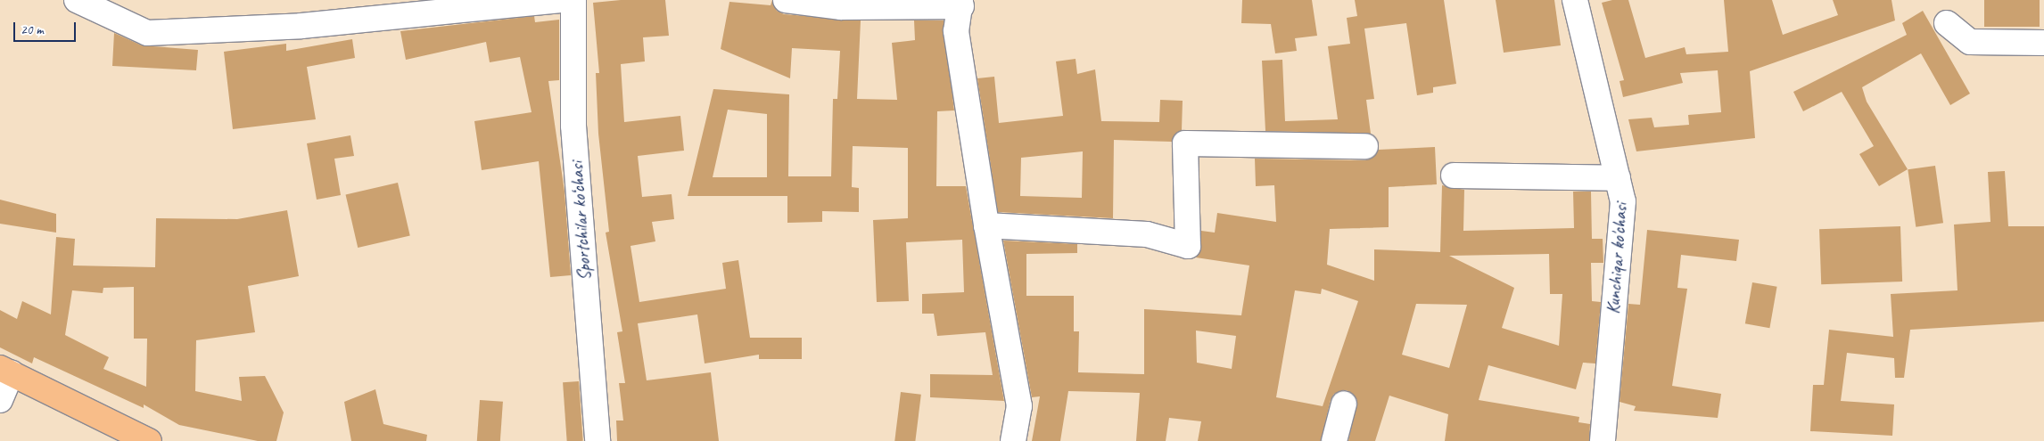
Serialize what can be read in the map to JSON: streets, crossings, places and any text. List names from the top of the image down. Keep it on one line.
{"streets":{"street":["Sportchilar ko‘chasi","Kunchiqar ko'chasi"]},"scale_bar":"20 m"}
